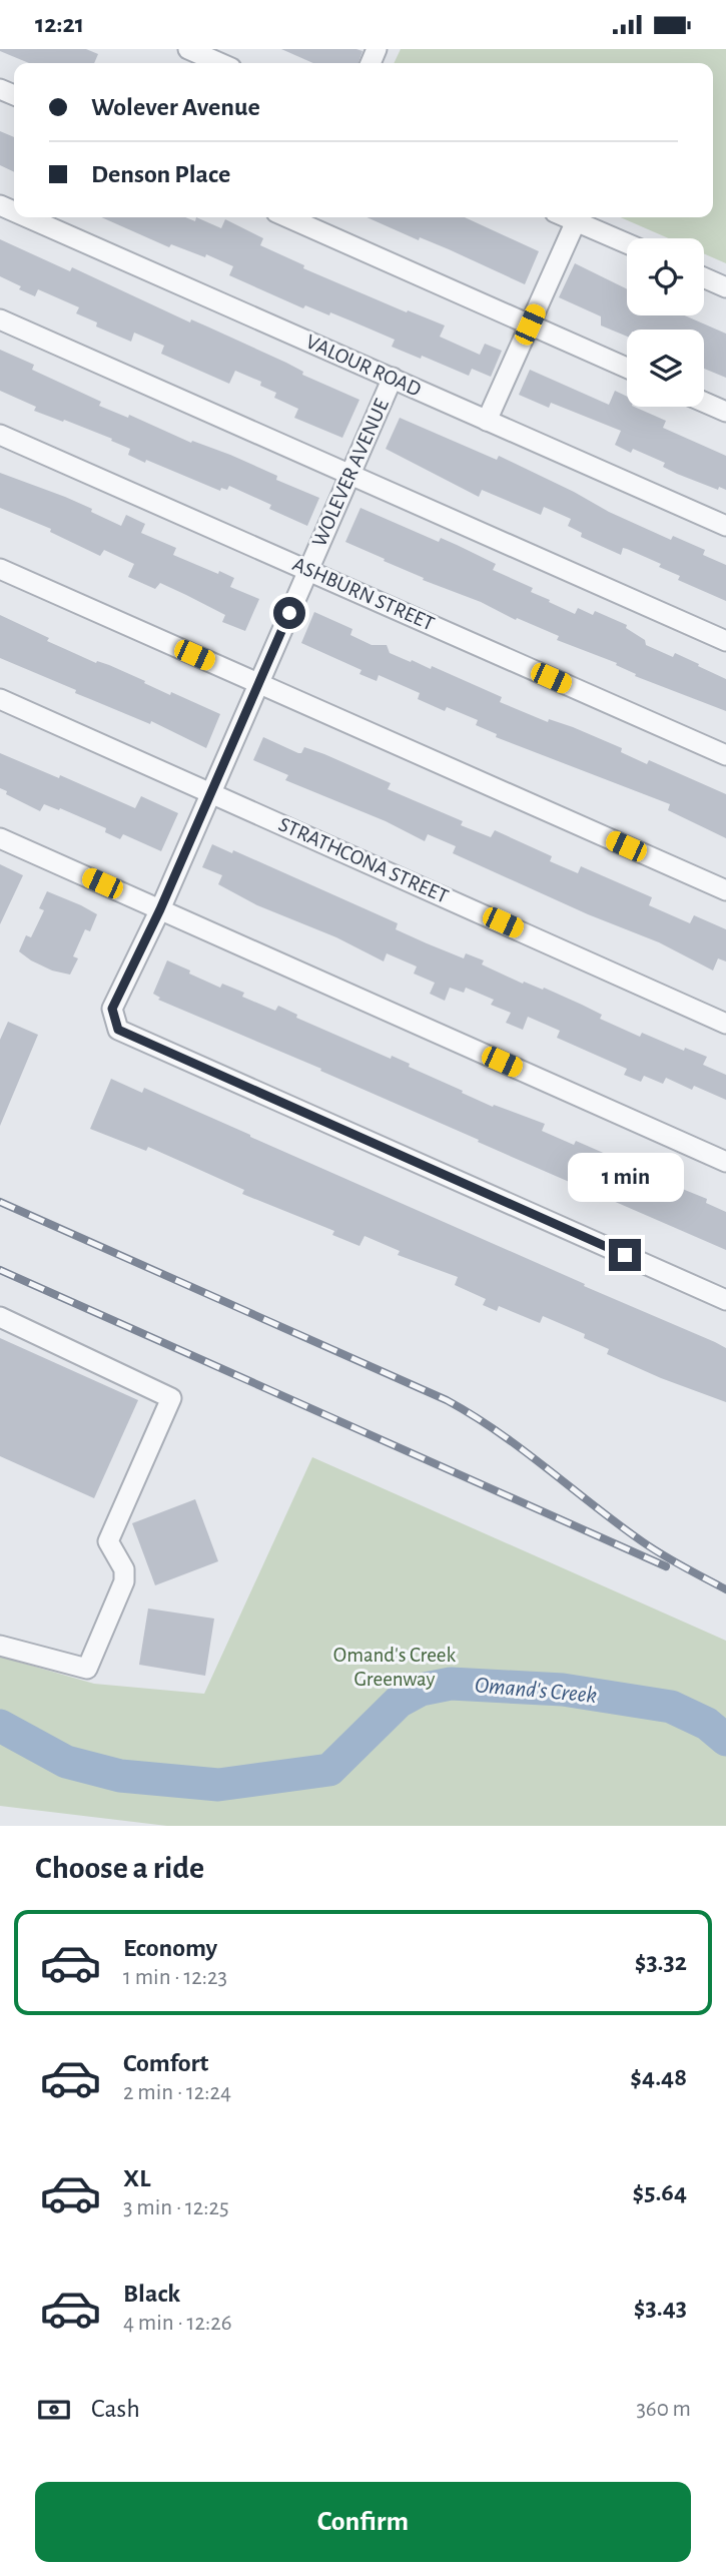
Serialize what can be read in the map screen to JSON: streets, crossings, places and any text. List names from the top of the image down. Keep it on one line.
{"streets":{"street":["VALOUR ROAD","WOLEVER AVENUE","ASHBURN STREET","STRATHCONA STREET"]},"crossings":[["VALOUR ROAD","WOLEVER AVENUE"],["WOLEVER AVENUE","ASHBURN STREET"],["WOLEVER AVENUE","STRATHCONA STREET"]],"water":["Omand's Creek"],"parks":["Omand's Creek Greenway"],"page":{"status":"12:21","banner":["Wolever Avenue","Denson Place"],"bubble":"1 min","heading":"Choose a ride","list":[{"name":"Economy","note":"1 min · 12:23","value":"$3.32"},{"name":"Comfort","note":"2 min · 12:24","value":"$4.48"},{"name":"XL","note":"3 min · 12:25","value":"$5.64"},{"name":"Black","note":"4 min · 12:26","value":"$3.43"}],"pay":["Cash","360 m"],"buttons":"Confirm"}}
